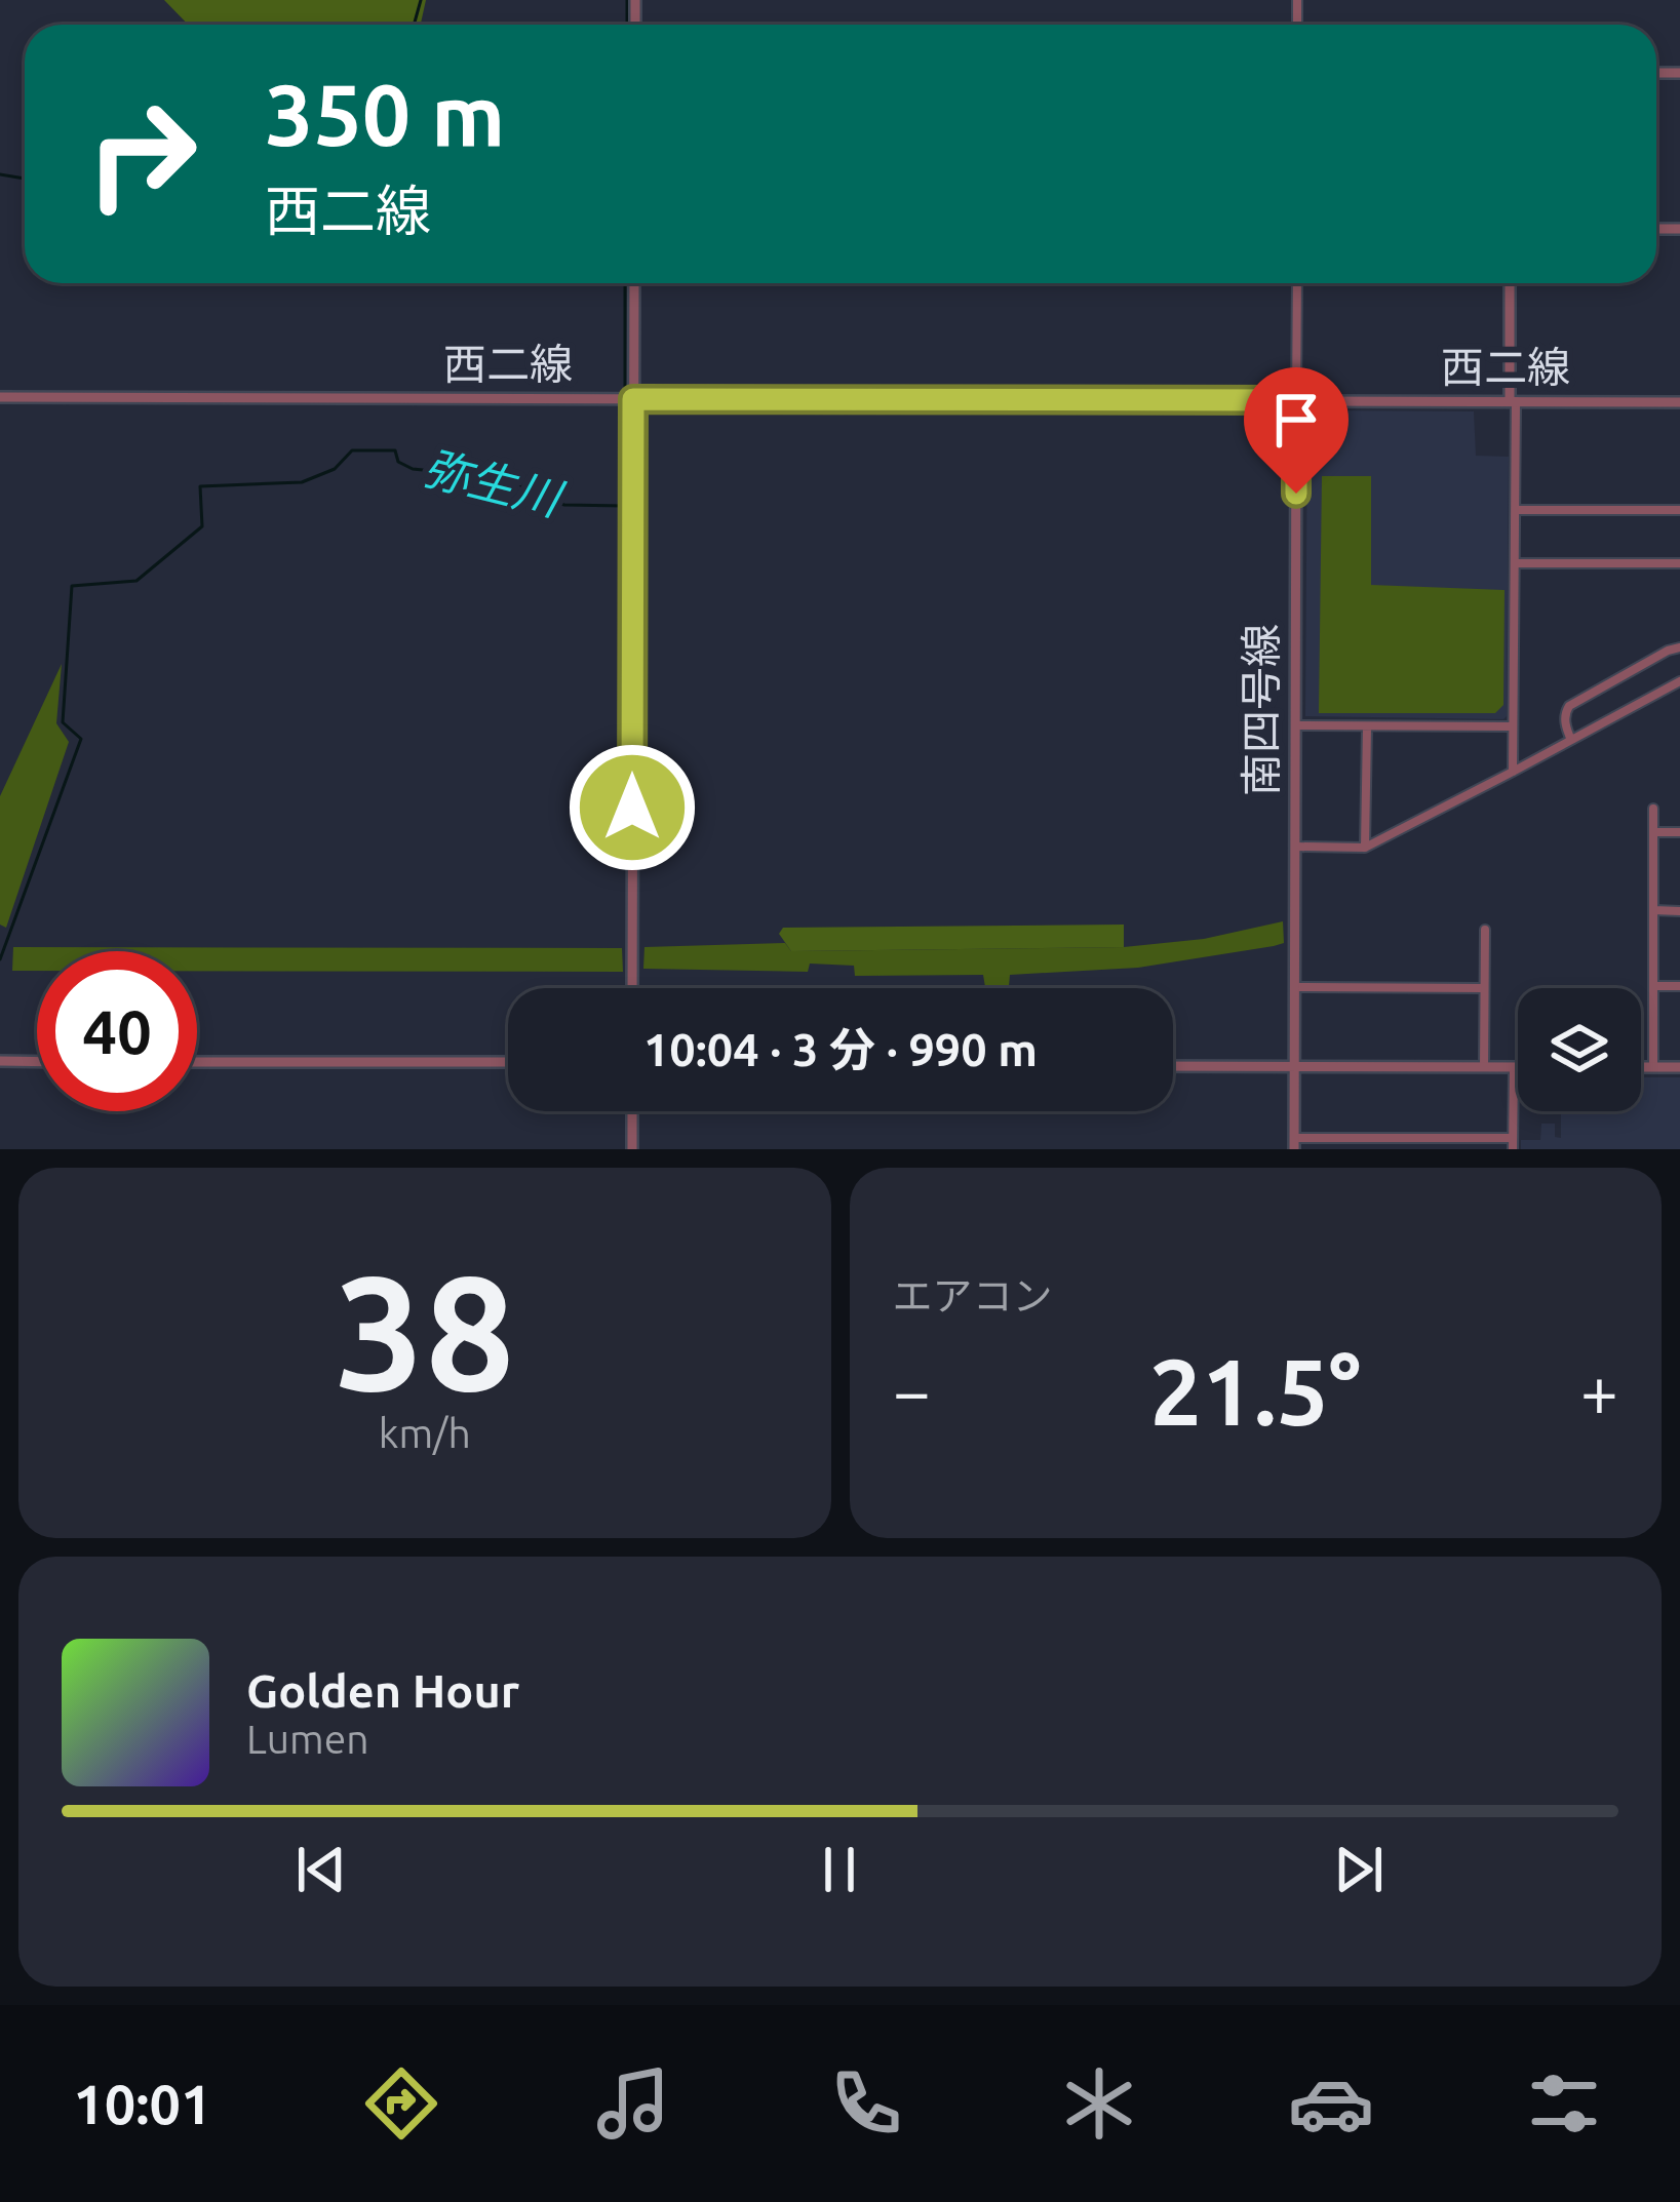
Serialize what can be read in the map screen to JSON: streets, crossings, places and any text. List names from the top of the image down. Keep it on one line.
{"streets":{"street":["西二線","南四号線"]},"crossings":[["西二線","南四号線"]],"water":["弥生川"],"page":{"turn":["350 m","西二線"],"limit":"40","trip":"10:04 · 3 分 · 990 m","tile":[["38","km/h"],"エアコン"],"heat":["−","21.5°","+"],"song":["Golden Hour","Lumen"],"tabs":"10:01"}}
